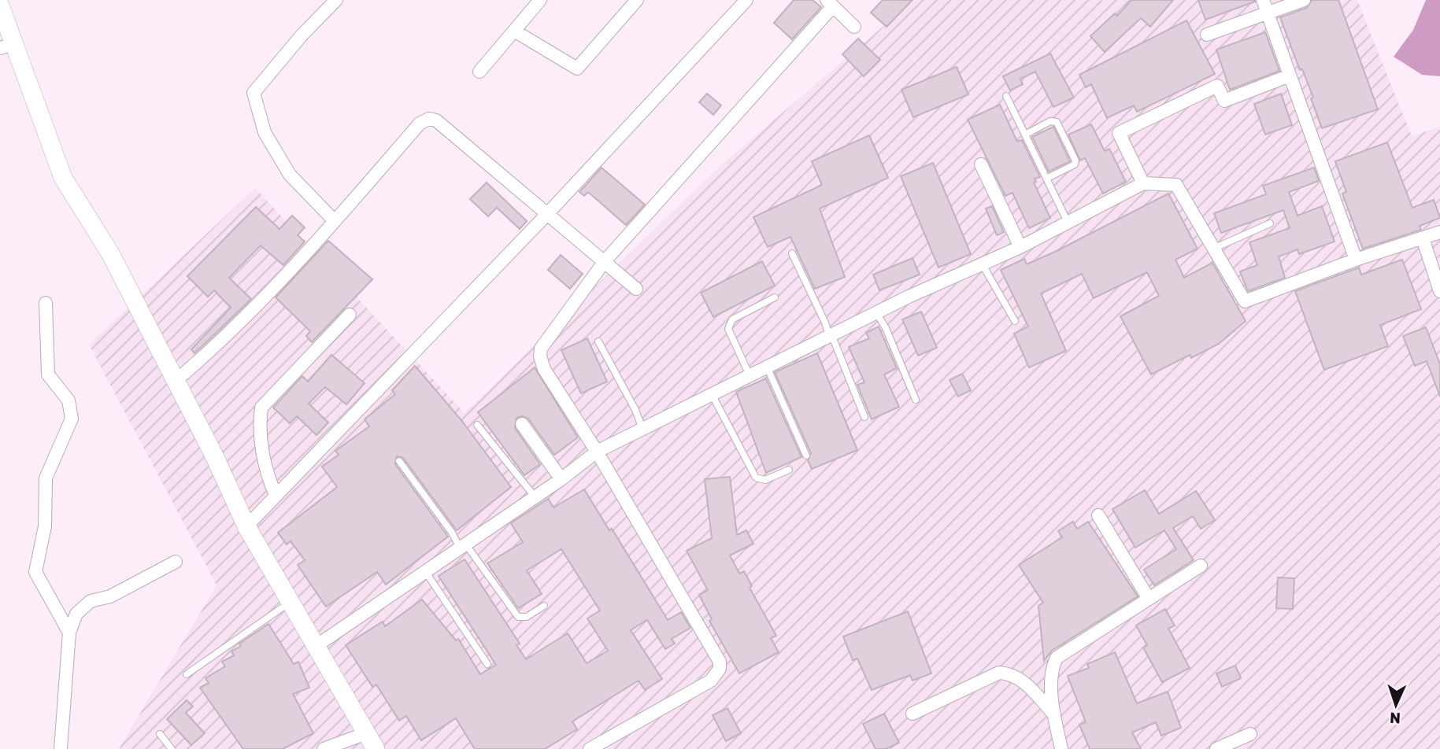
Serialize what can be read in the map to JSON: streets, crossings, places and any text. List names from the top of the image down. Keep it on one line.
{"north":"bottom"}
